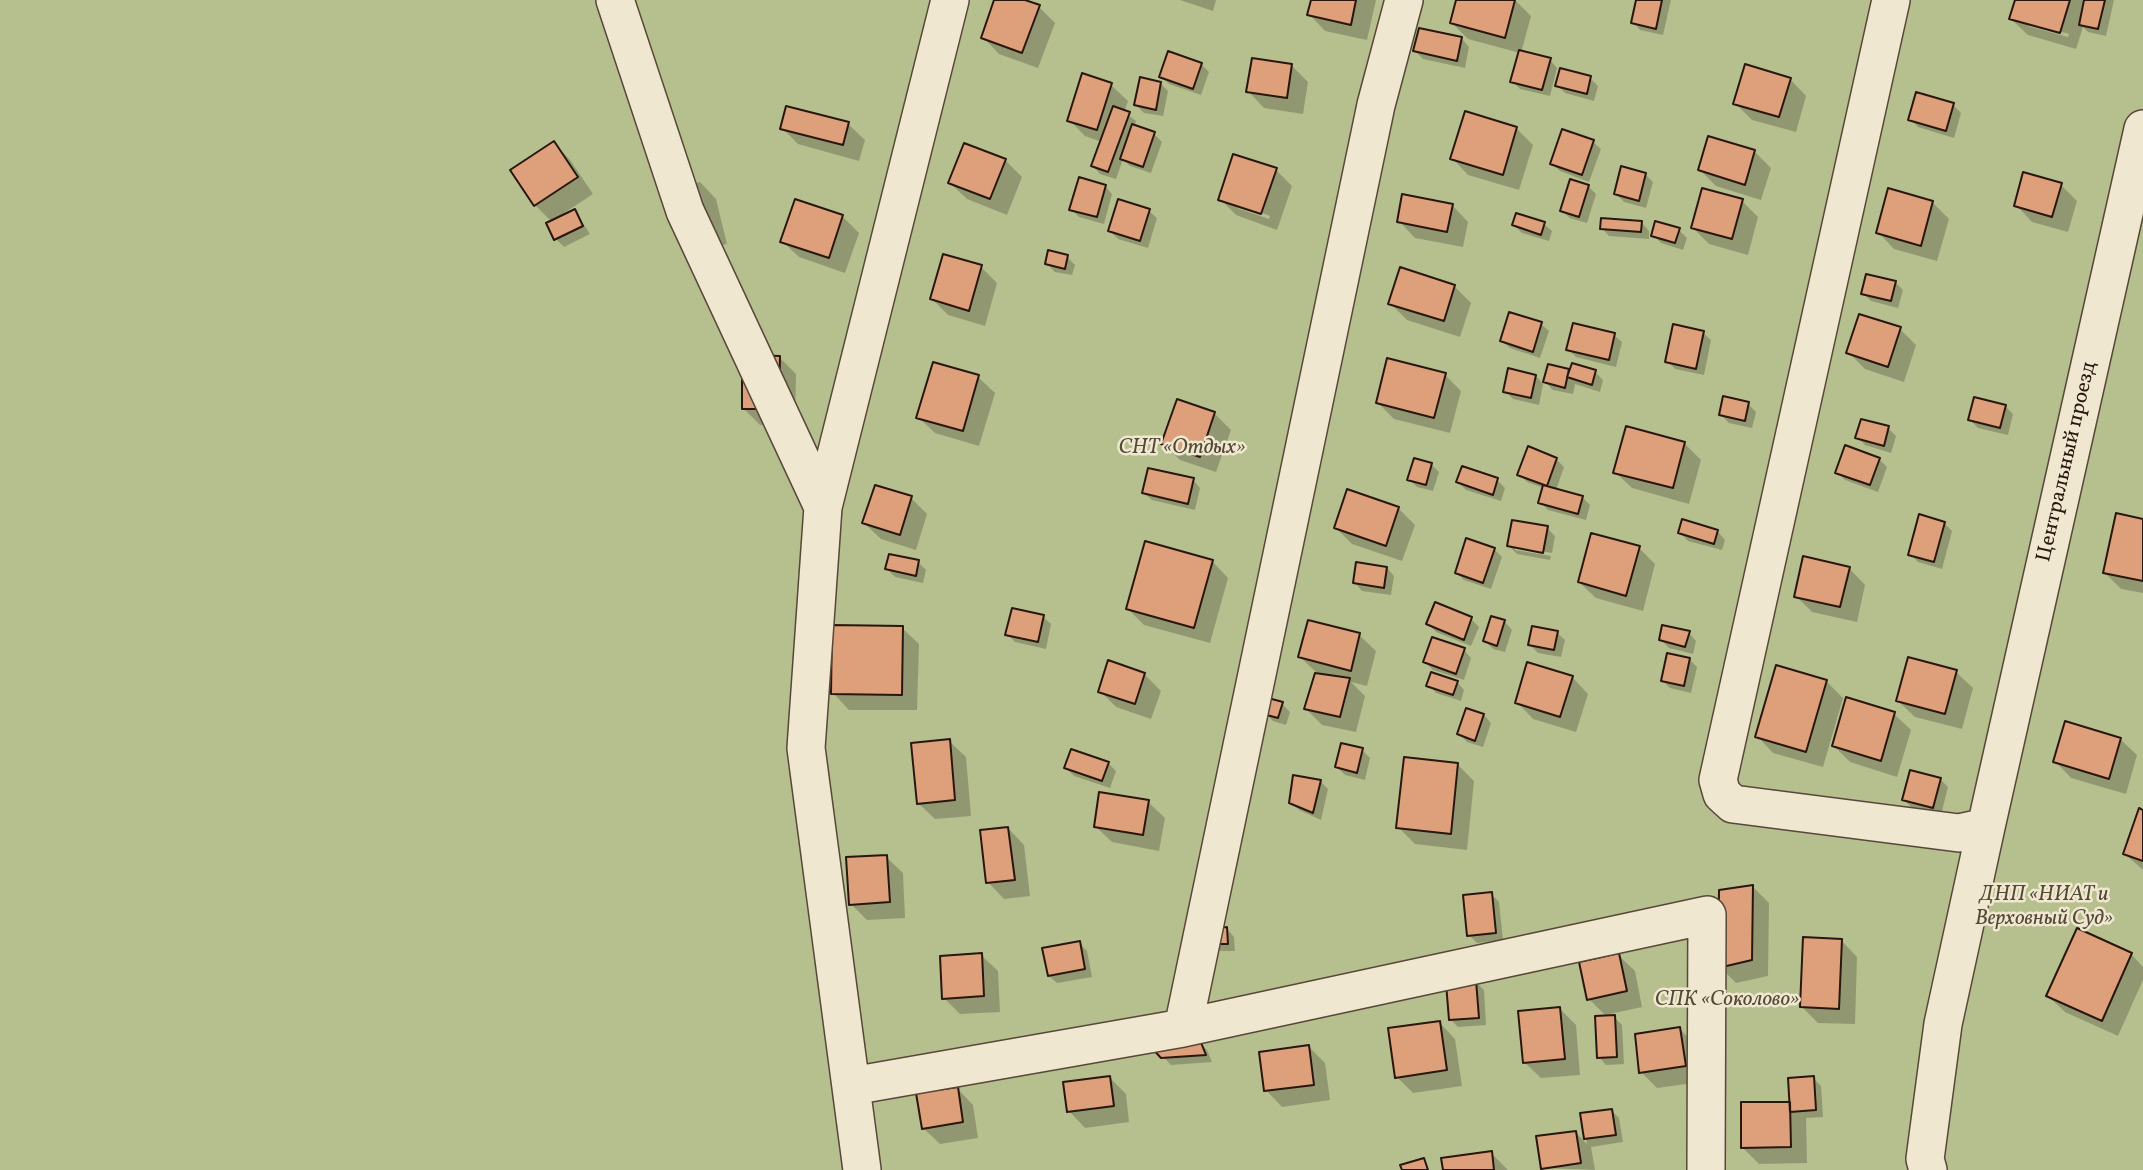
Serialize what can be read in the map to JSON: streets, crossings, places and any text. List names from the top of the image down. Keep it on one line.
{"streets":{"street":["Центральный проезд"]},"parks":["СНТ «Отдых»","ДНП «НИАТ и Верховный Суд»","СПК «Соколово»"]}
